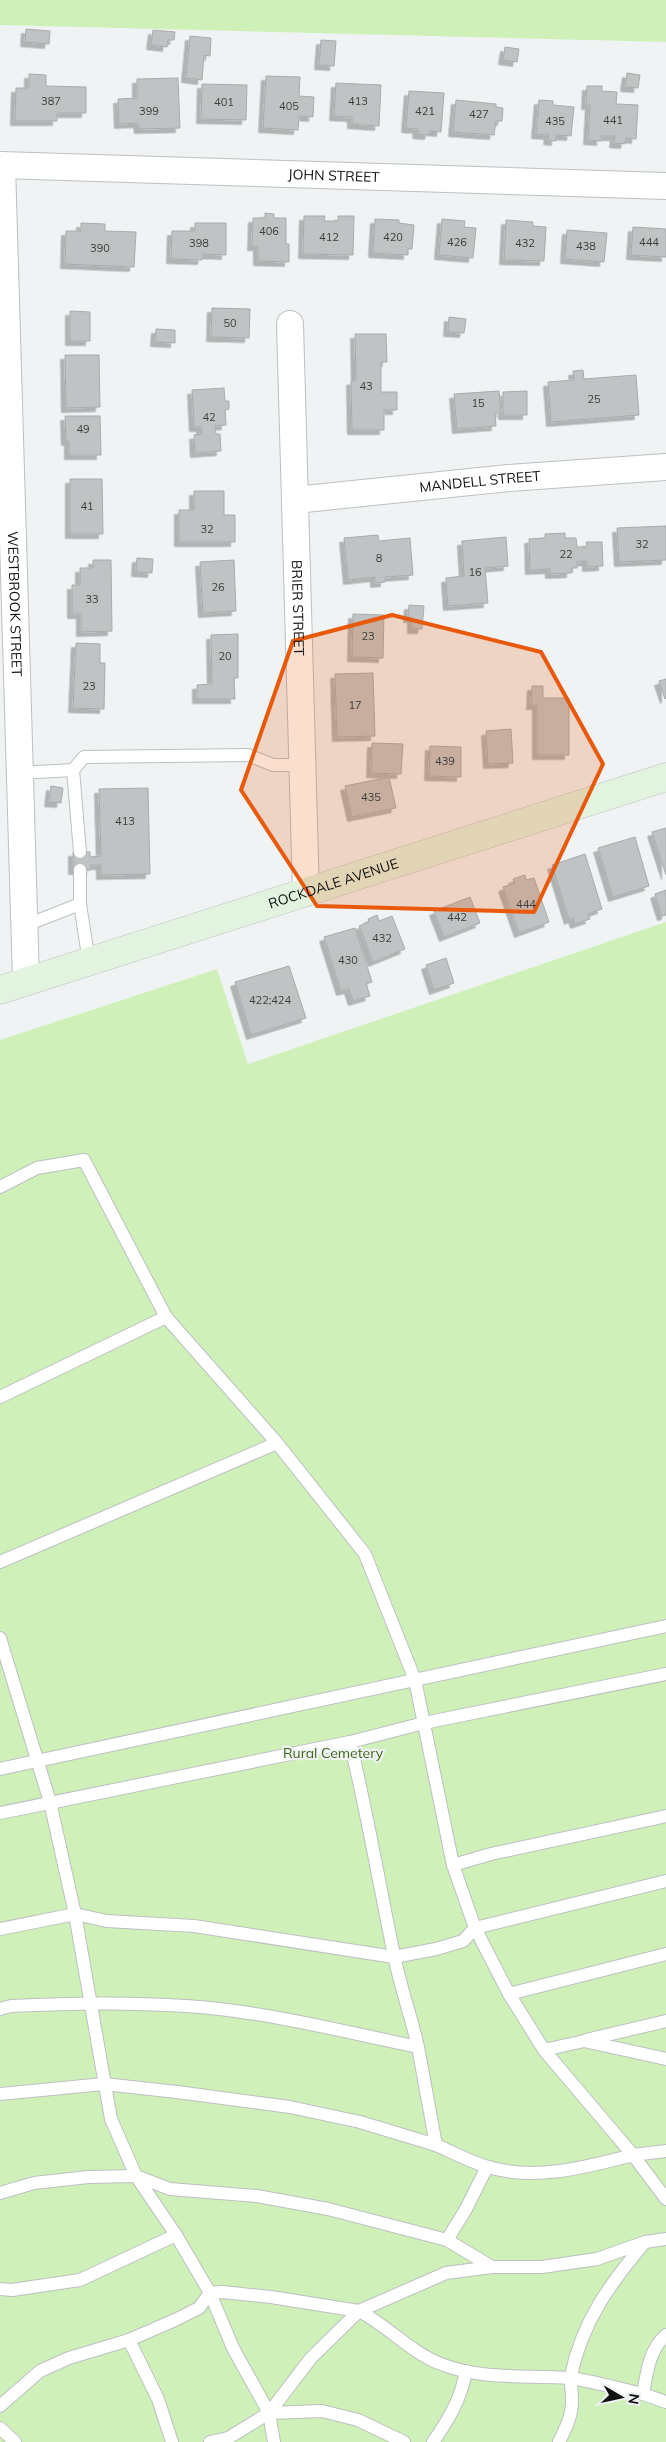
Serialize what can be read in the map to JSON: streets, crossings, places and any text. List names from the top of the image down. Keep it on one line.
{"streets":{"main road":["ROCKDALE AVENUE"],"street":["JOHN STREET","MANDELL STREET","WESTBROOK STREET","BRIER STREET"]},"crossings":[["JOHN STREET","WESTBROOK STREET"],["MANDELL STREET","BRIER STREET"],["WESTBROOK STREET","ROCKDALE AVENUE"],["BRIER STREET","ROCKDALE AVENUE"]],"parks":["Rural Cemetery"],"house_numbers":["387","413","401","405","399","421","427","441","435","406","412","420","426","444","398","432","438","390","50","43","25","15","42","49","41","32","32","22","8","16","26","33","23","20","23","17","439","435","413","444","442","432","430","422;424"],"north":"right"}
